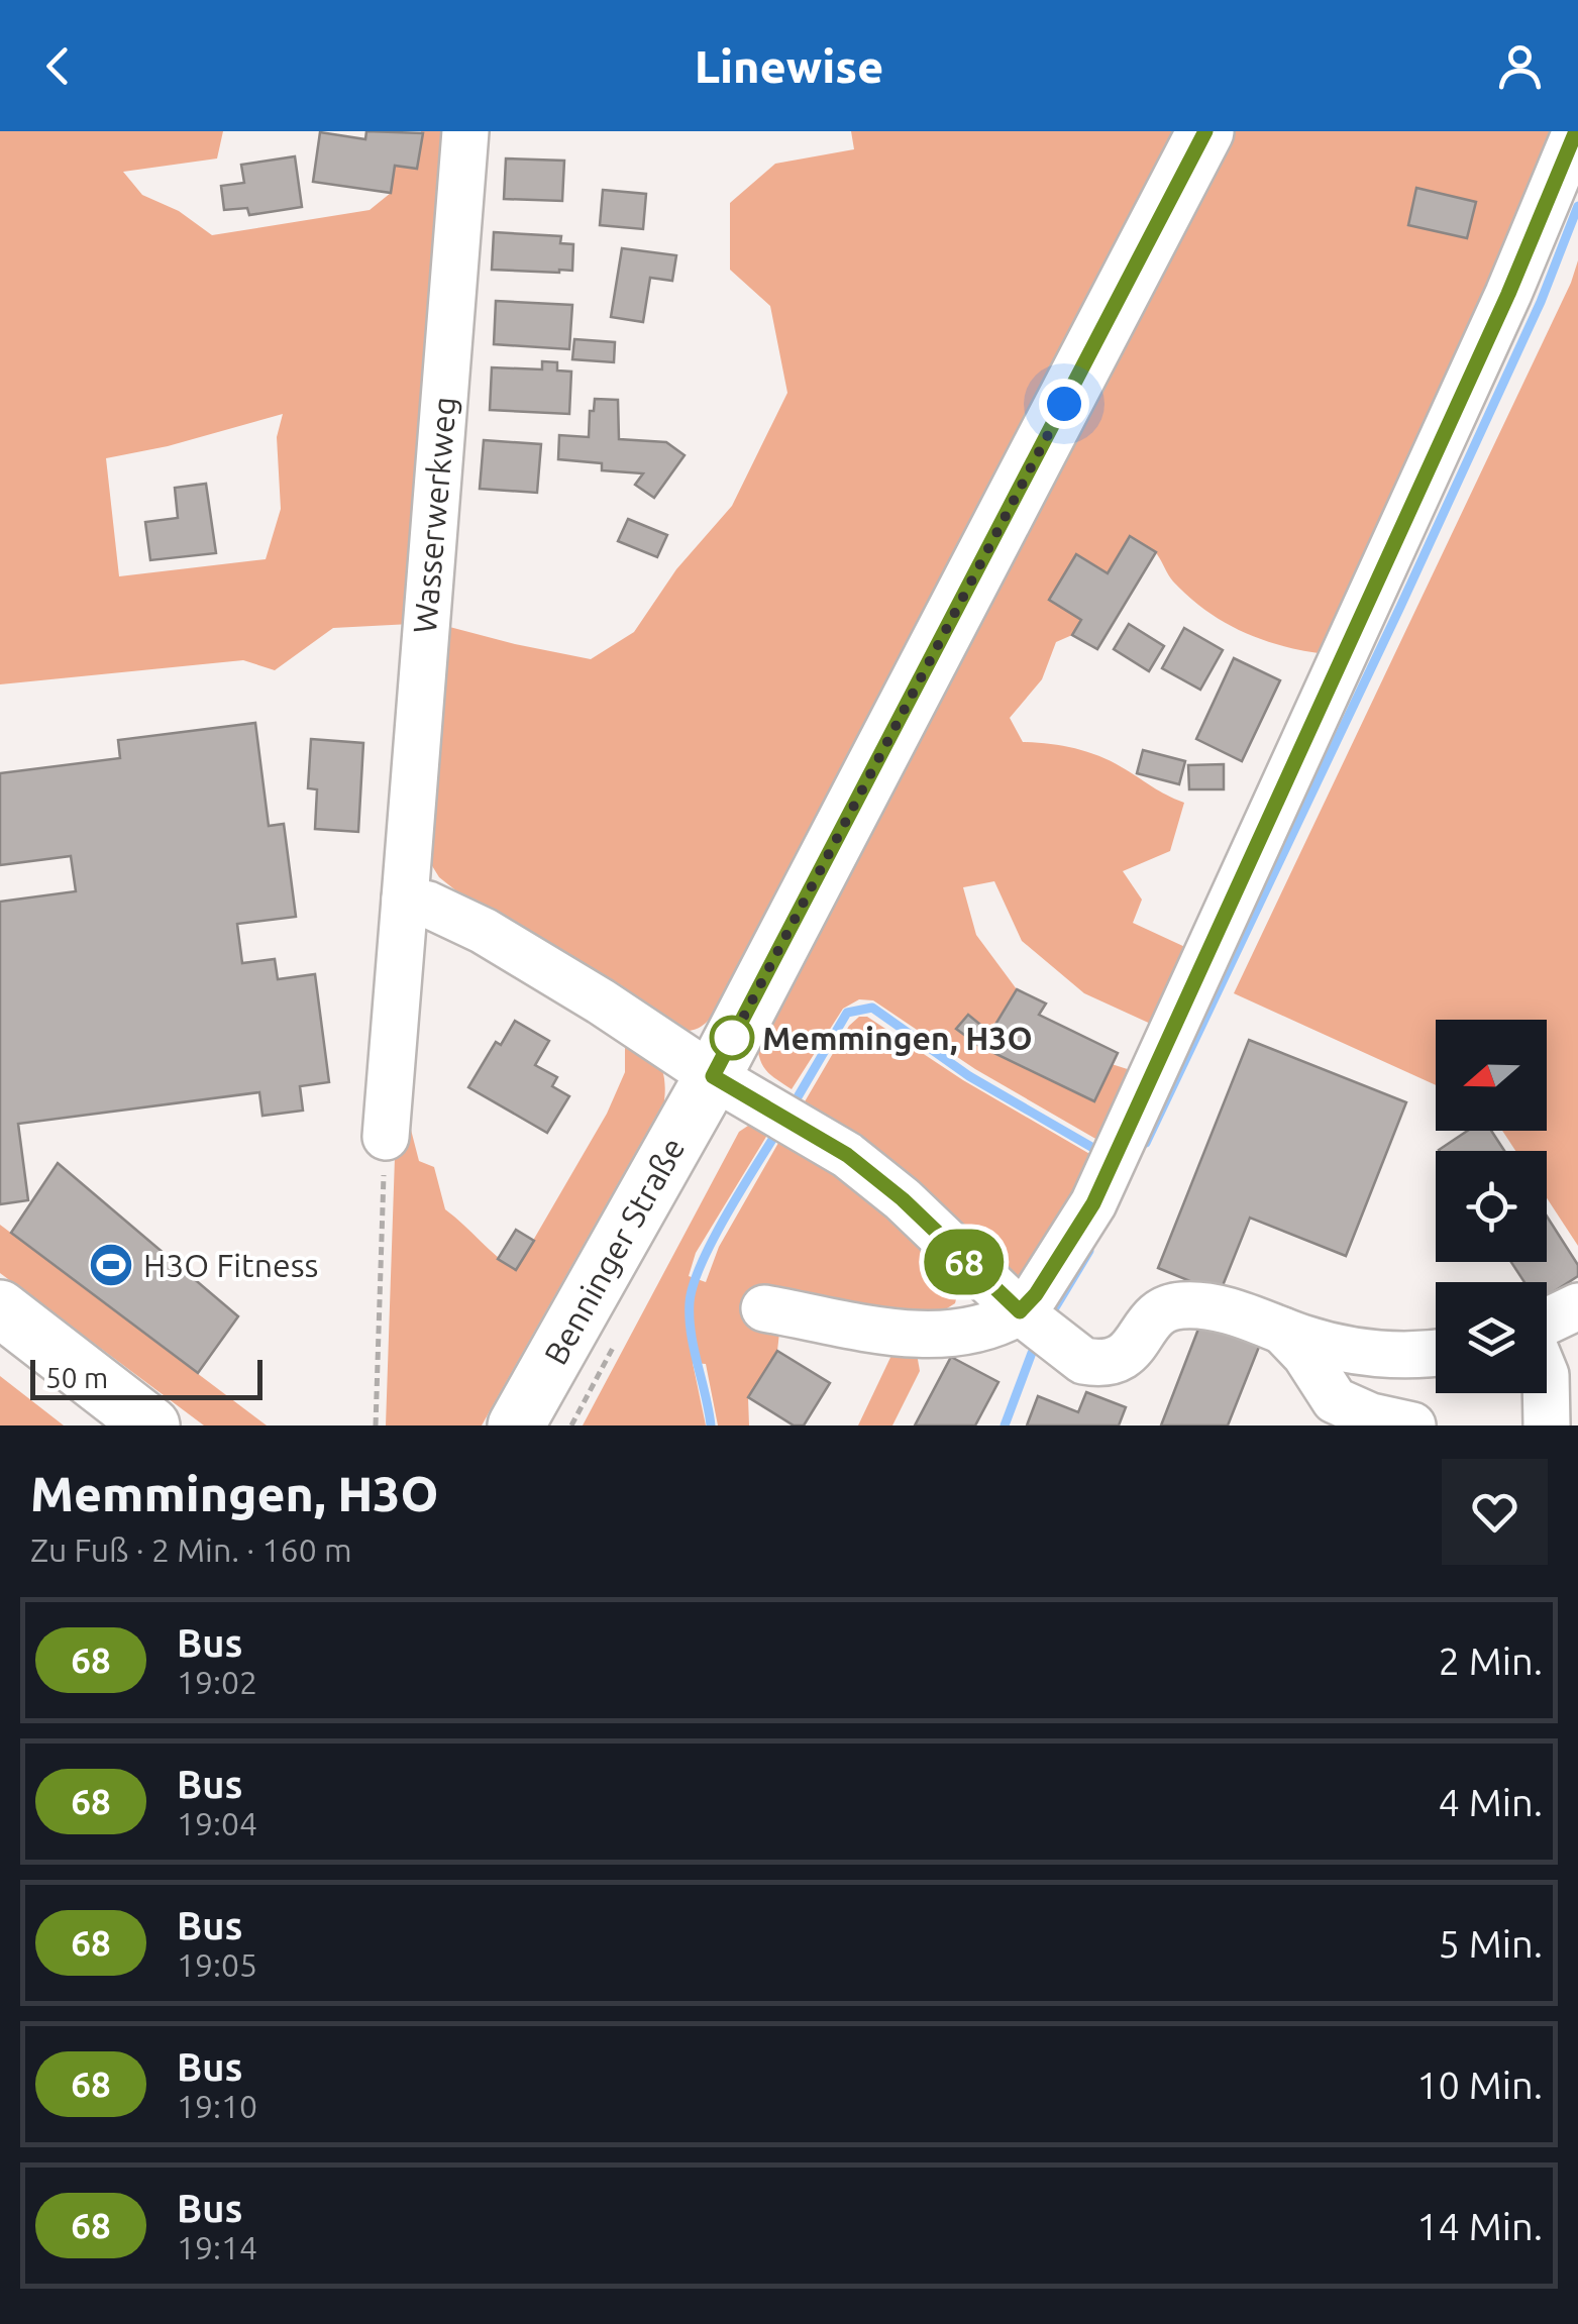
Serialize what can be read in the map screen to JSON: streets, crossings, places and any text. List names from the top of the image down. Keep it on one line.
{"streets":{"main road":["Benninger Straße"],"street":["Wasserwerkweg"]},"places":{"other":["Memmingen, H3O"],"sports":["H3O Fitness"]},"lines":["bus line 68"],"scale_bar":"50 m","north":"left","page":{"header":"Linewise","on_map":"68","scale":"50 m","heading":["Memmingen, H3O","Zu Fuß · 2 Min. · 160 m"],"list":[{"mark":"68","name":"Bus","note":"19:02","value":"2 Min."},{"mark":"68","name":"Bus","note":"19:04","value":"4 Min."},{"mark":"68","name":"Bus","note":"19:05","value":"5 Min."},{"mark":"68","name":"Bus","note":"19:10","value":"10 Min."},{"mark":"68","name":"Bus","note":"19:14","value":"14 Min."}]}}
